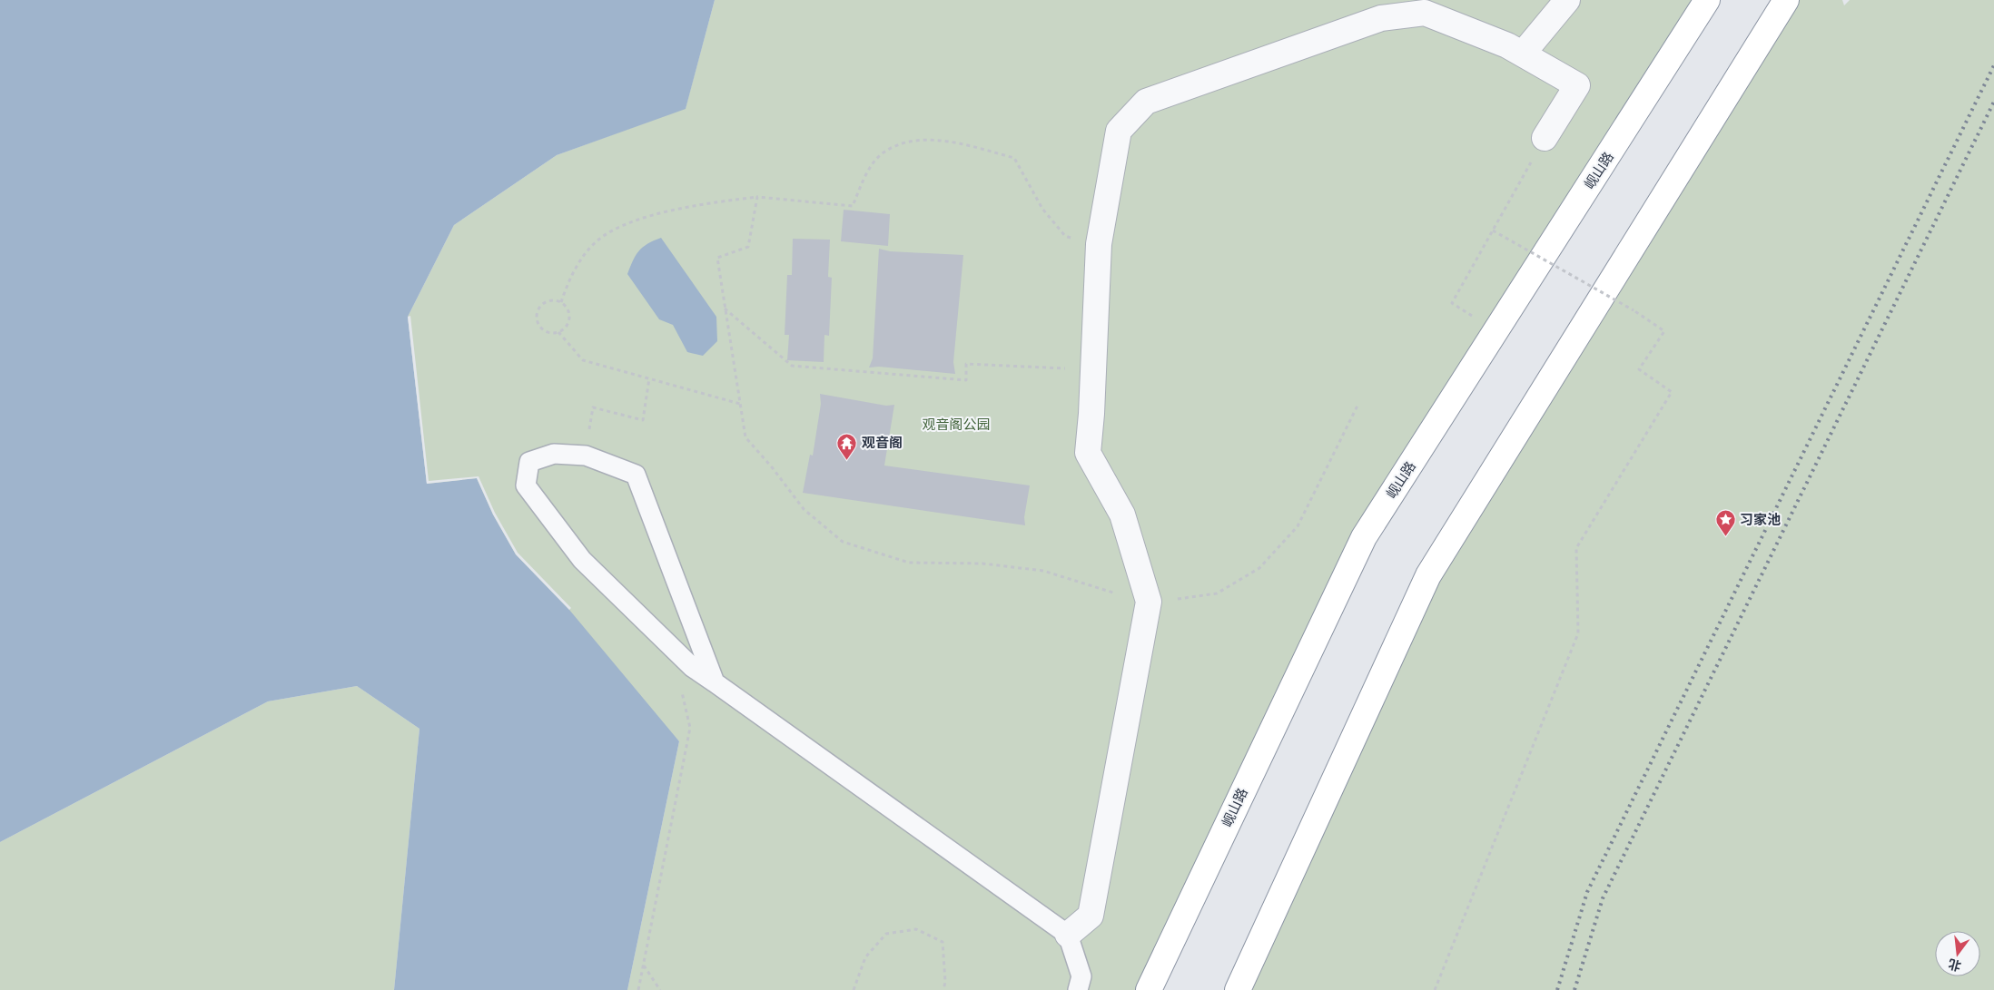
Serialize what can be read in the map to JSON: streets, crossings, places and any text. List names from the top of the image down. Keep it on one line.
{"streets":{"highway":["岘山路"]},"parks":["观音阁公园"],"places":{"temple":["观音阁"],"place":["习家池"]},"north":"bottom"}
